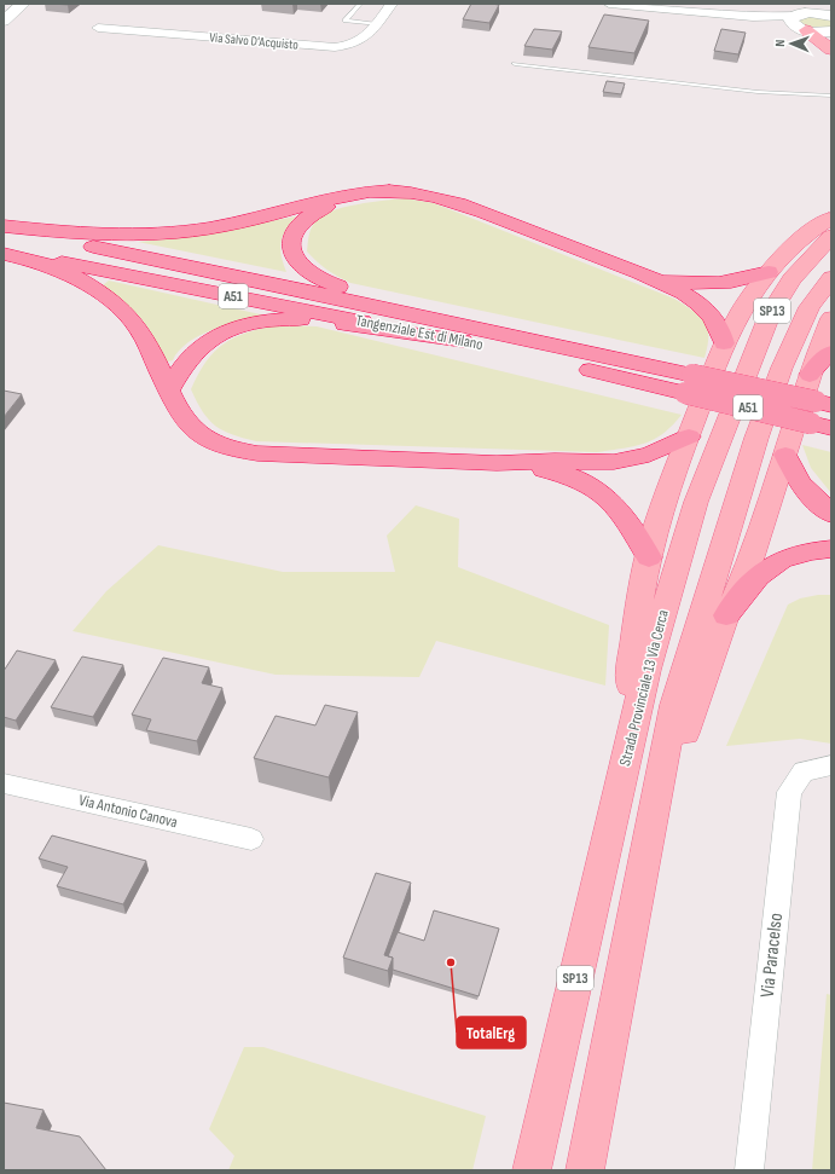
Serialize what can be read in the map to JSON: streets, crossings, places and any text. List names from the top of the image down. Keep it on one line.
{"streets":{"highway":["A51","Tangenziale Est di Milano"],"main road":["SP13","Strada Provinciale 13 Via Cerca"],"street":["Via Salvo D'Acquisto","Via Antonio Canova","Via Paracelso"]},"places":["TotalErg"],"north":"left"}
